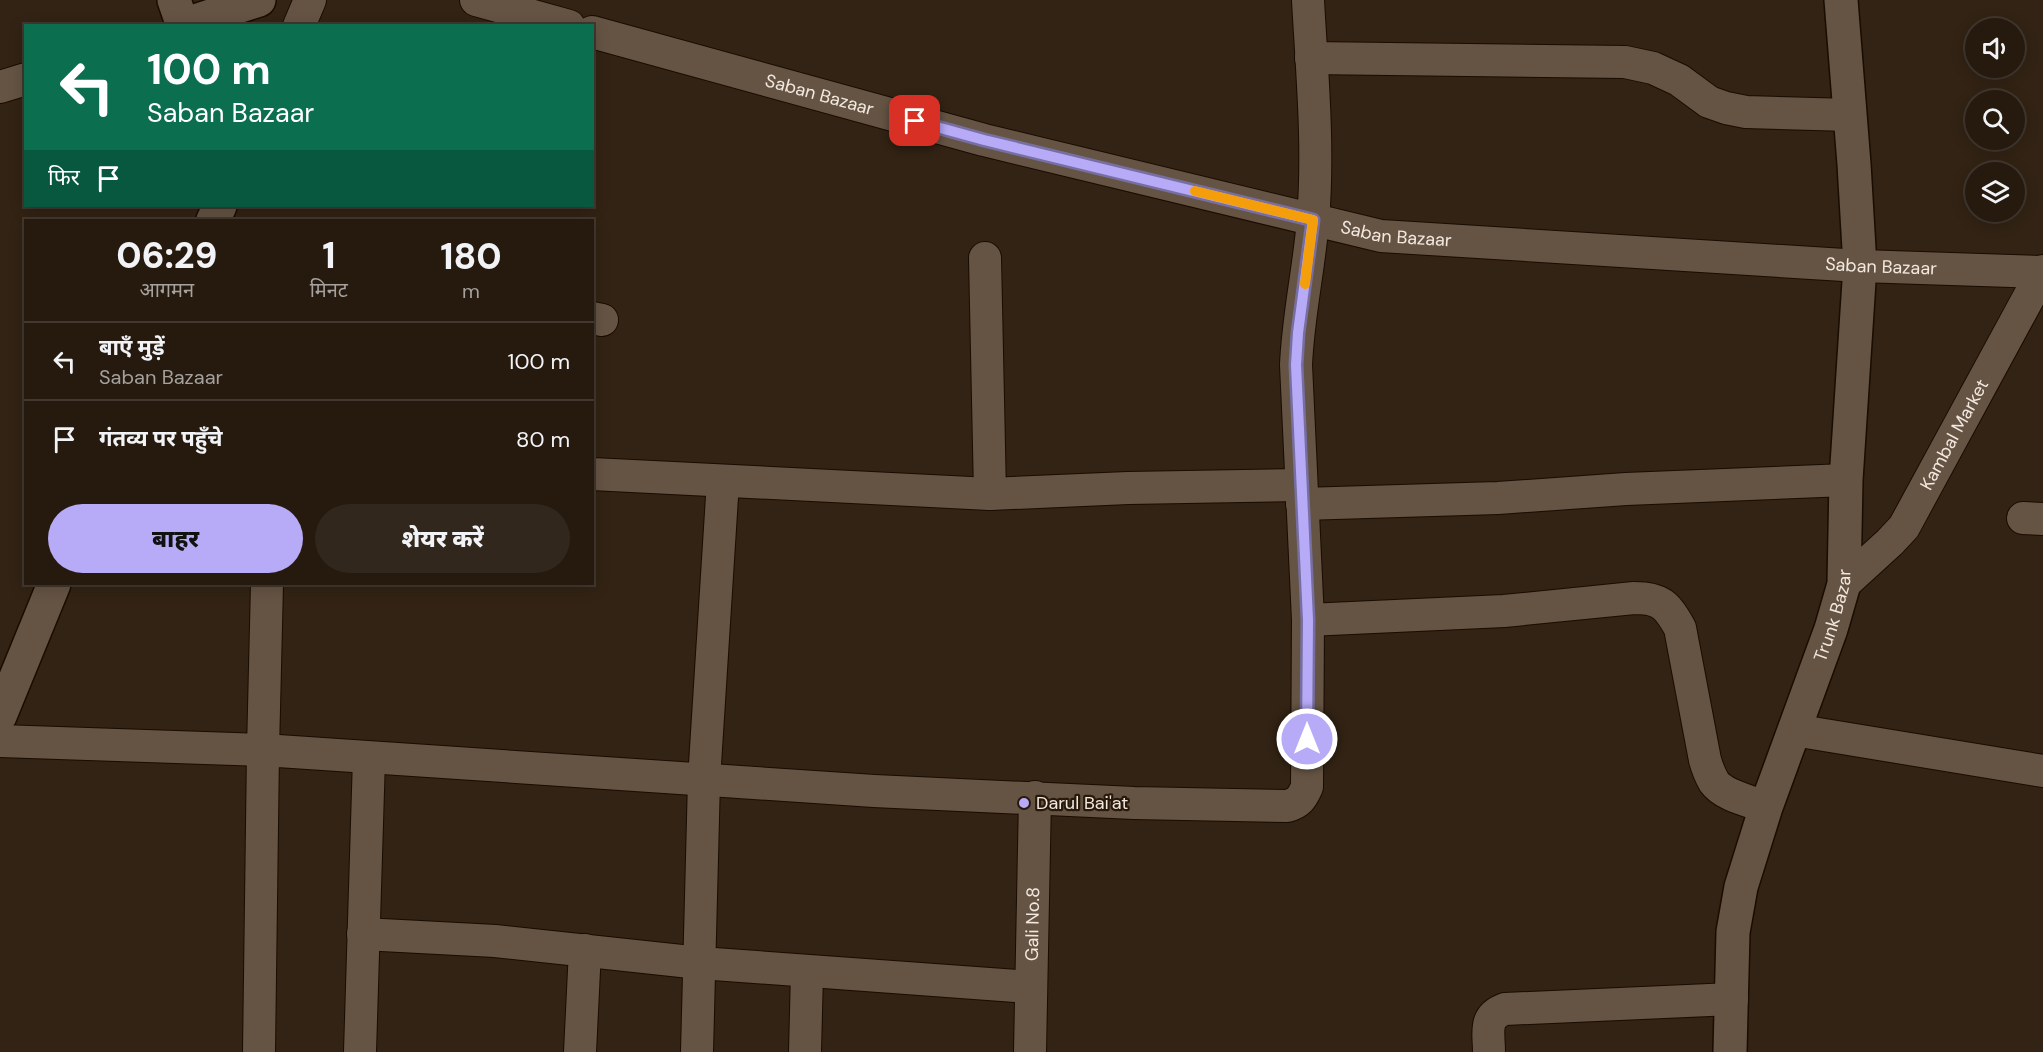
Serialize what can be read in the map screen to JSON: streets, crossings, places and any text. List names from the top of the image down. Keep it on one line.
{"streets":{"street":["Saban Bazaar","Kambal Market","Trunk Bazar","Gali No.8"]},"crossings":[["Saban Bazaar","Kambal Market"],["Saban Bazaar","Trunk Bazar"],["Kambal Market","Trunk Bazar"]],"places":["Darul Bai'at"],"page":{"turn":["100 m","Saban Bazaar"],"then":"फिर","eta":["06:29","आगमन","1","मिनट","180","m"],"list":[{"name":"बाएँ मुड़ें","note":"Saban Bazaar","value":"100 m"},{"name":"गंतव्य पर पहुँचे","value":"80 m"}],"buttons":["बाहर","शेयर करें"]}}
